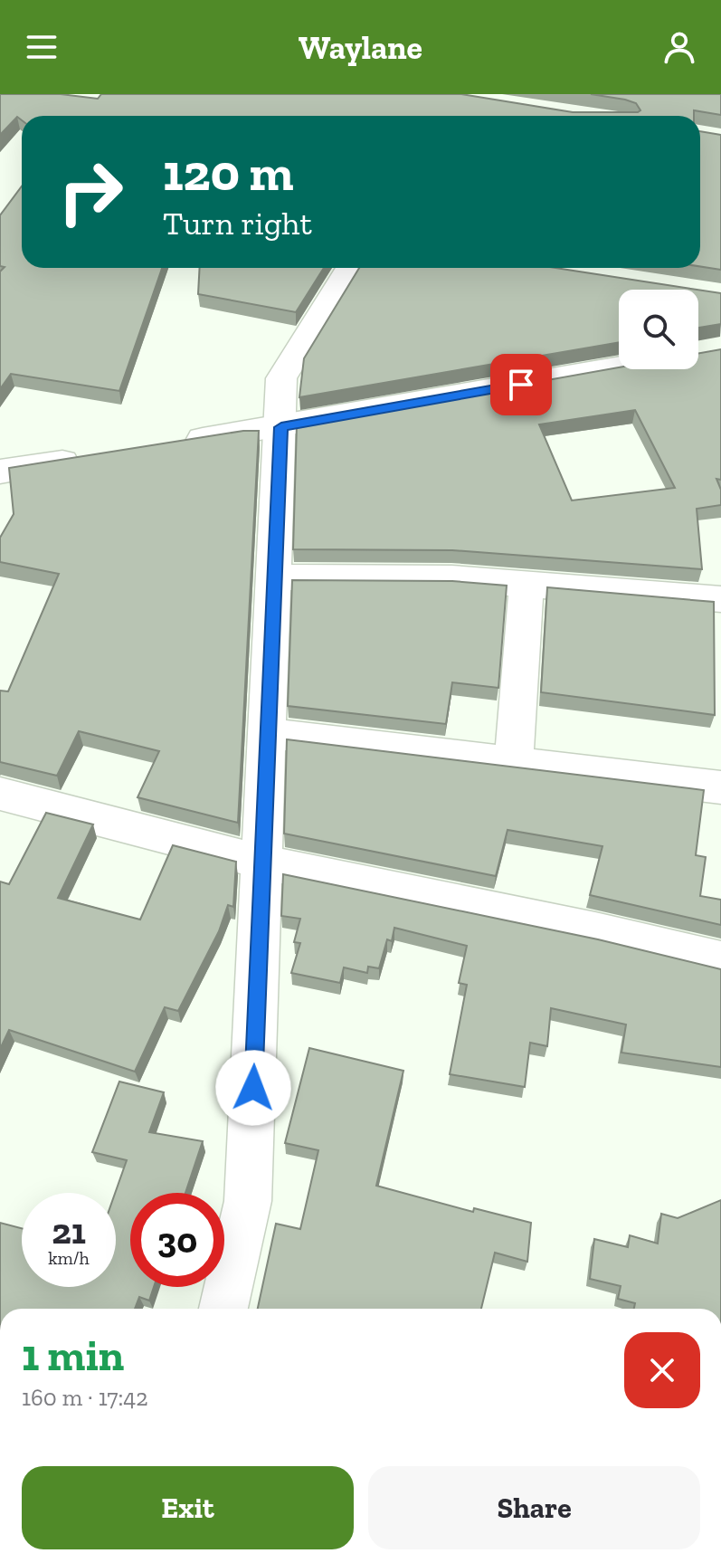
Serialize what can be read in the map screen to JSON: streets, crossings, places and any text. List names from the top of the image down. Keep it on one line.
{"page":{"header":"Waylane","turn":["120 m","Turn right"],"speed":"21 km/h","limit":"30","heading":["1 min","160 m · 17:42"],"buttons":["Exit","Share"]}}
